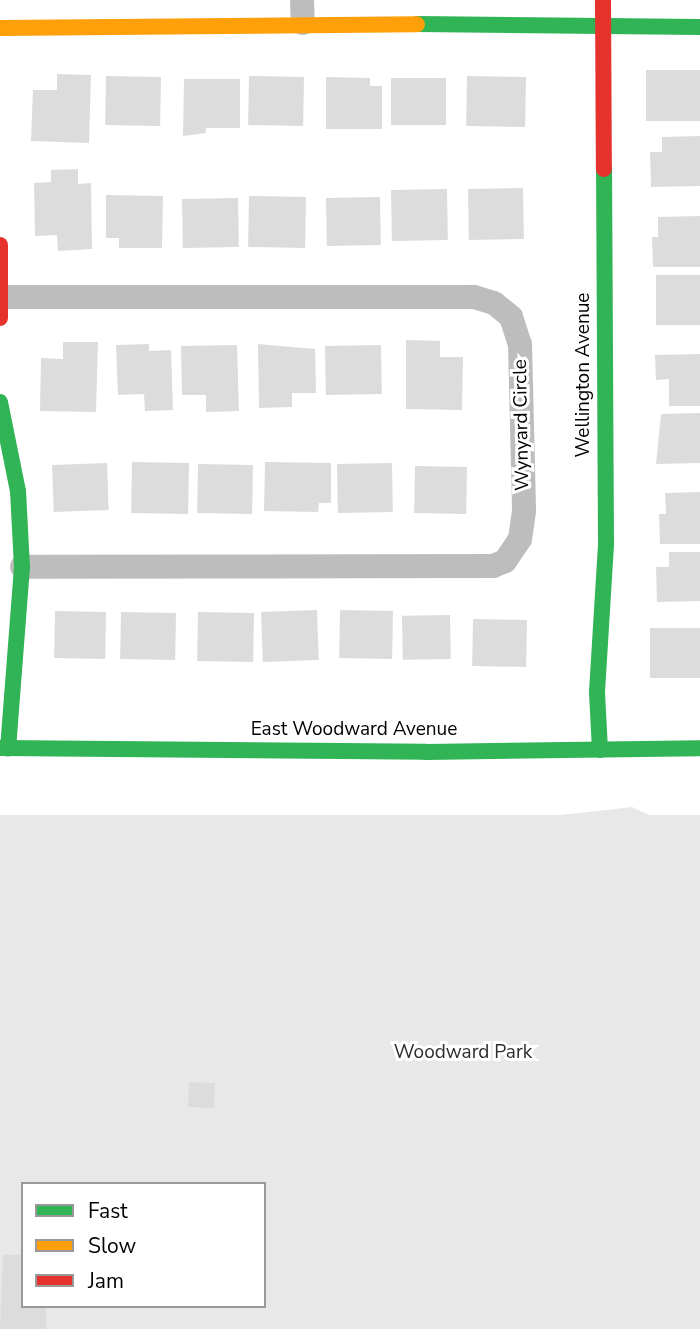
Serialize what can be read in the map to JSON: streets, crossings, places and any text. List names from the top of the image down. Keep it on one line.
{"streets":{"street":["Wellington Avenue","Wynyard Circle","East Woodward Avenue"]},"crossings":[["Wellington Avenue","East Woodward Avenue"]],"parks":["Woodward Park"],"legend":["Fast","Slow","Jam"]}
